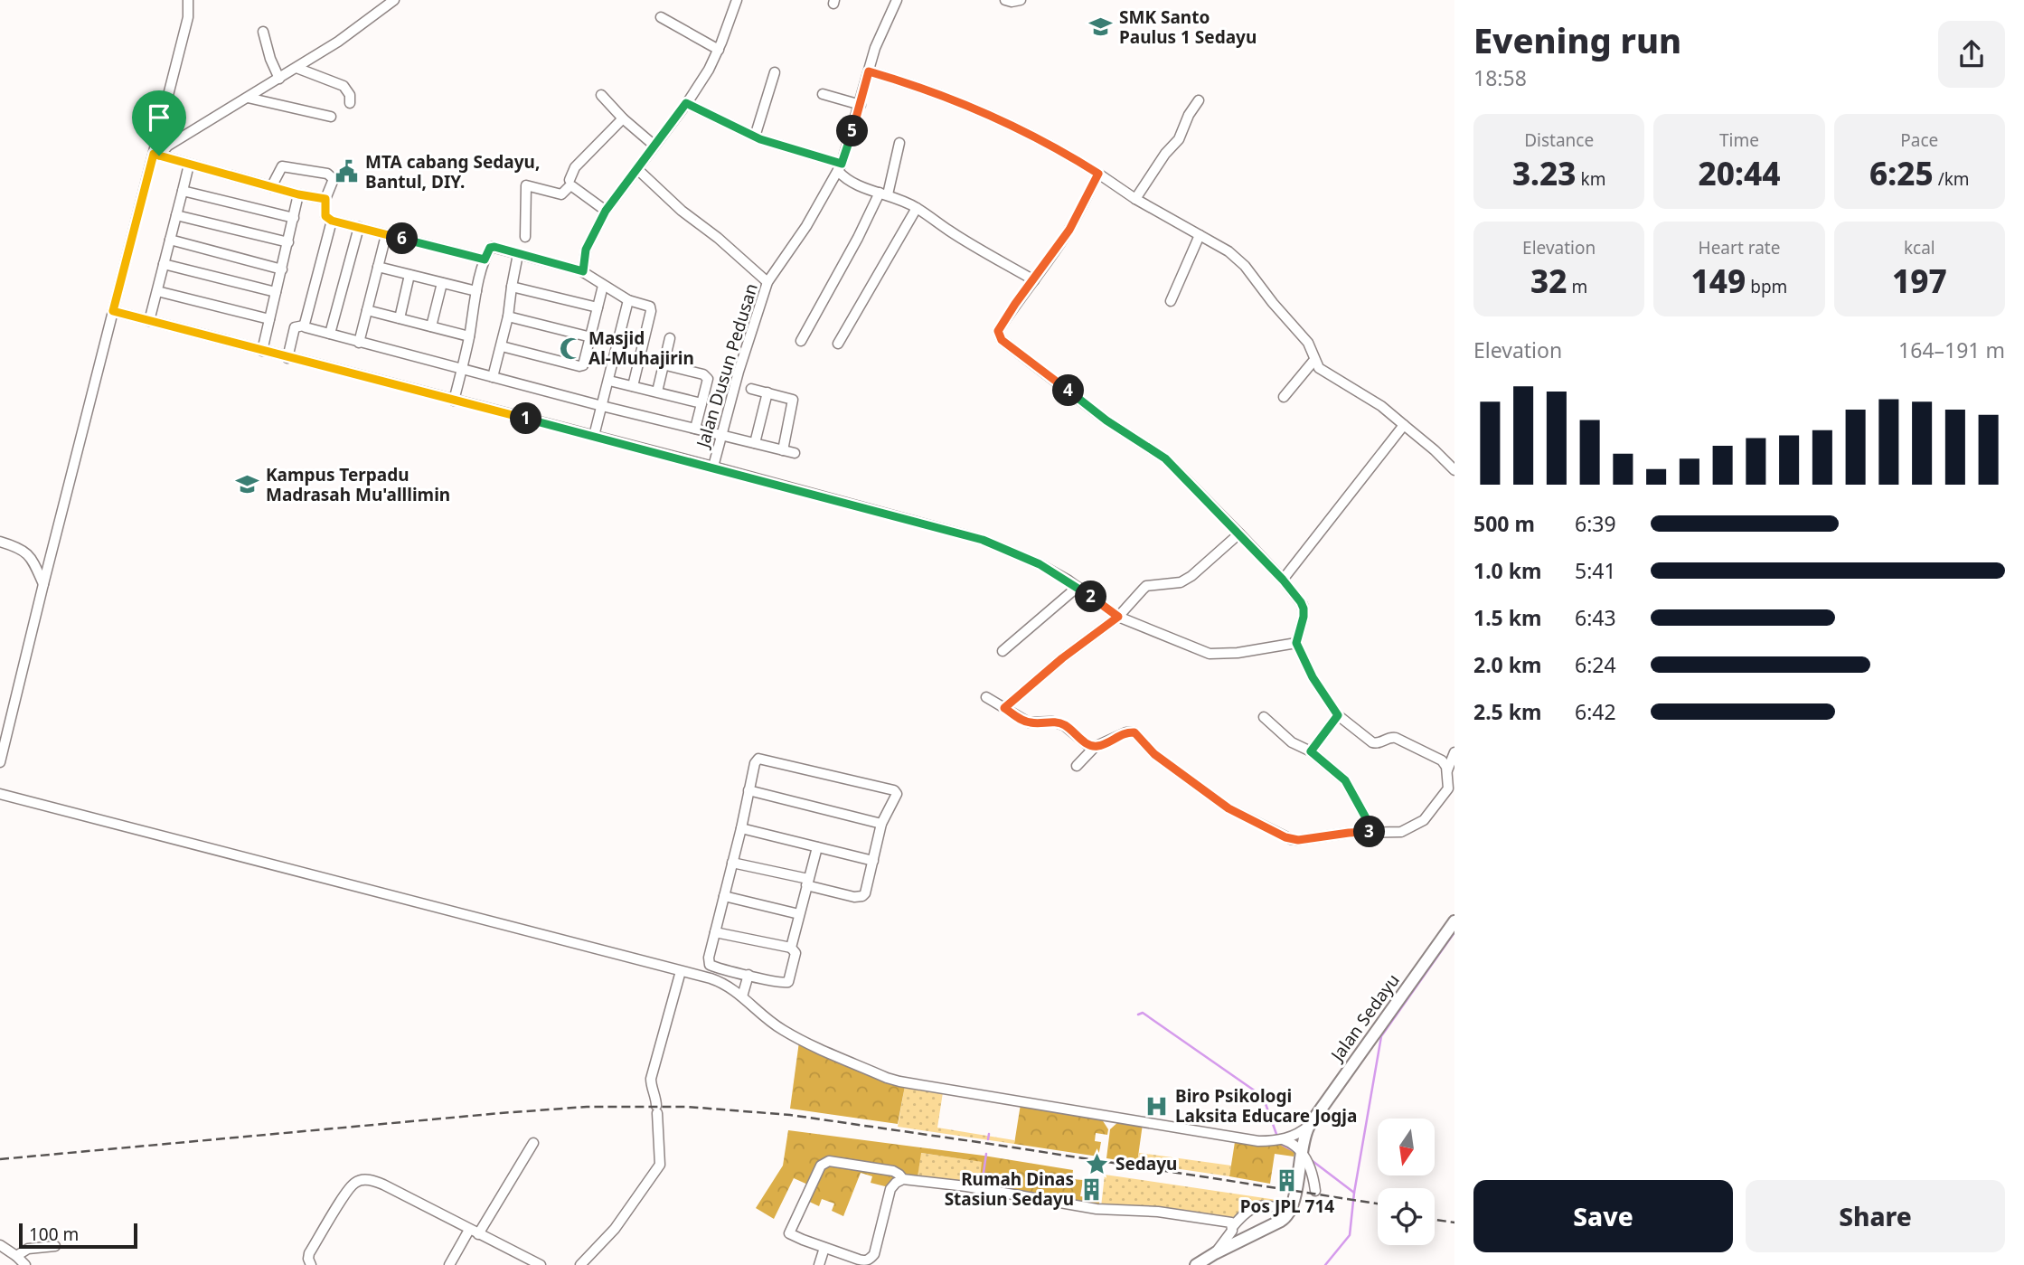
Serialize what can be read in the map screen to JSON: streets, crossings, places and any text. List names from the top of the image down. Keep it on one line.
{"streets":{"street":["Jalan Dusun Pedusan","Jalan Sedayu"]},"places":{"school or university":["SMK Santo Paulus 1 Sedayu","Kampus Terpadu Madrasah Mu'alllimin"],"public building":["MTA cabang Sedayu, Bantul, DIY."],"mosque":["Masjid Al-Muhajirin"],"hospital":["Biro Psikologi Laksita Educare Jogja"],"place":["Sedayu"],"building":["Pos JPL 714","Rumah Dinas Stasiun Sedayu"]},"scale_bar":"100 m","north":"bottom","page":{"heading":["Evening run","18:58"],"stats":[["Distance","3.23 km"],["Time","20:44"],["Pace","6:25 /km"],["Elevation","32 m"],["Heart rate","149 bpm"],["kcal","197"]],"pins":["5","6","4","1","2","3"],"chart":["Elevation","164–191 m"],"list":[{"name":"500 m","note":"6:39"},{"name":"1.0 km","note":"5:41"},{"name":"1.5 km","note":"6:43"},{"name":"2.0 km","note":"6:24"},{"name":"2.5 km","note":"6:42"}],"buttons":["Save","Share"],"scale":"100 m"}}
